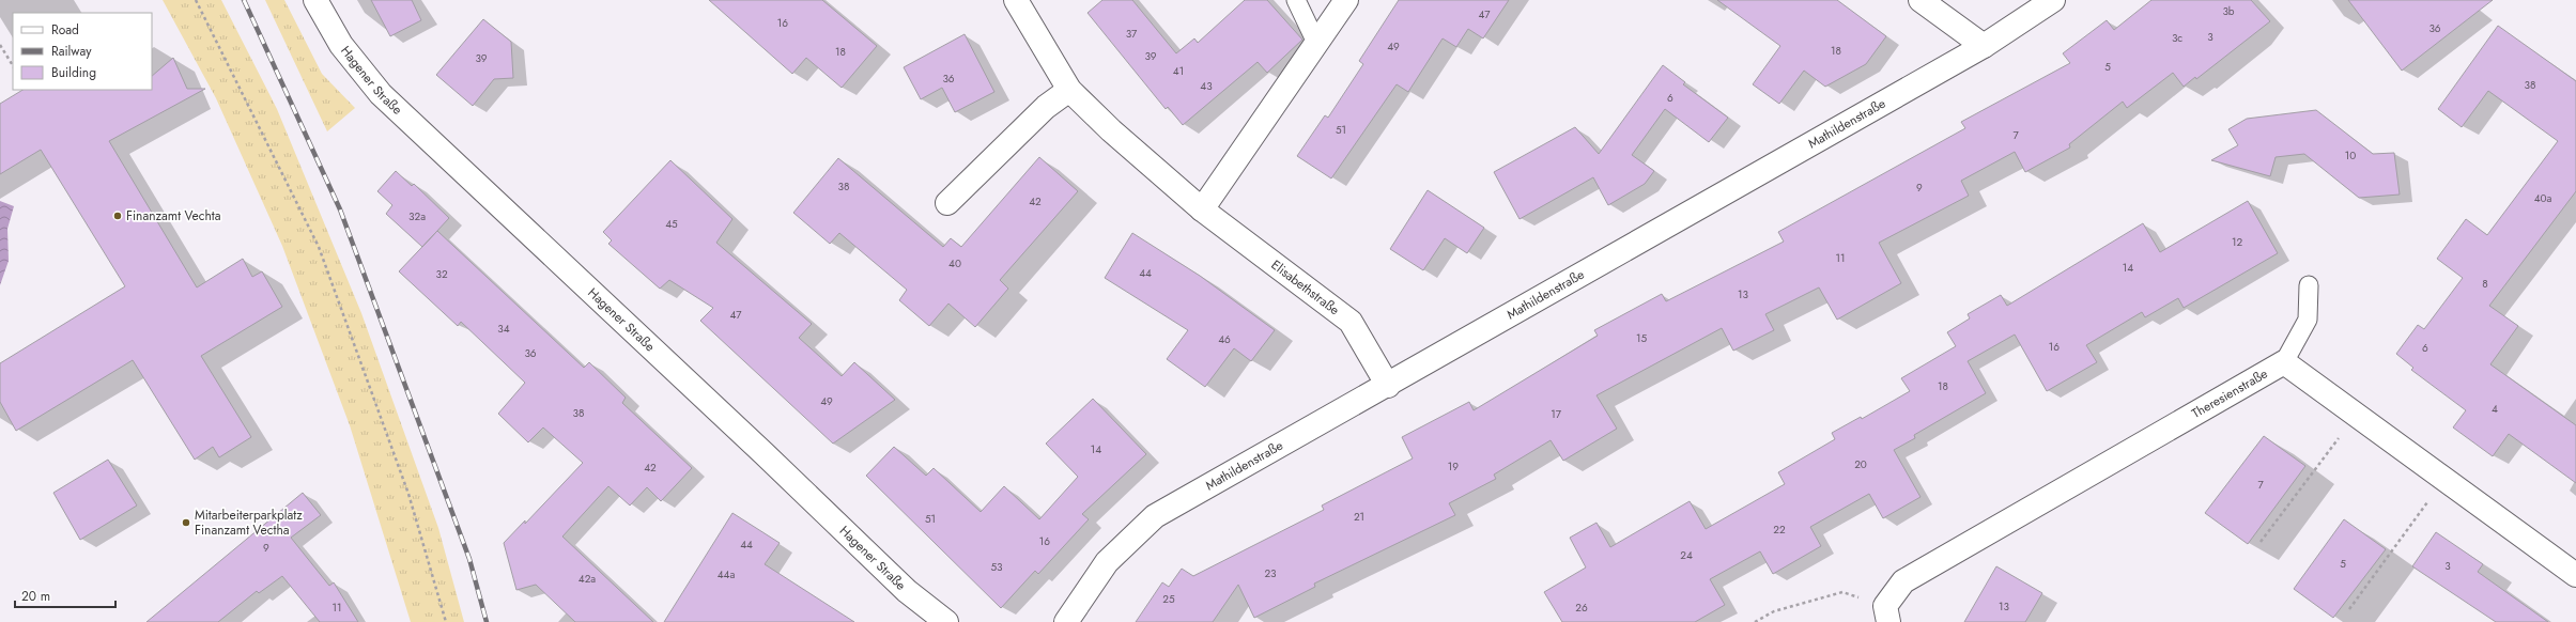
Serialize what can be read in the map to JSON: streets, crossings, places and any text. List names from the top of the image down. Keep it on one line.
{"streets":{"street":["Hagener Straße","Mathildenstraße","Elisabethstraße","Theresienstraße"]},"crossings":[["Mathildenstraße","Elisabethstraße"]],"places":["Finanzamt Vechta","Mitarbeiterparkplatz Finanzamt Vectha"],"house_numbers":["3b","47","16","36","37","3","3c","49","18","18","39","39","5","41","36","38","43","6","51","7","10","38","9","40a","42","32a","45","12","11","40","14","44","32","8","13","47","34","15","46","16","6","36","18","49","4","38","17","14","20","19","42","7","21","51","22","16","44","9","24","5","3","53","23","44a","42a","25","13","11","26"],"legend":["Road","Railway","Building"],"scale_bar":"20 m"}
